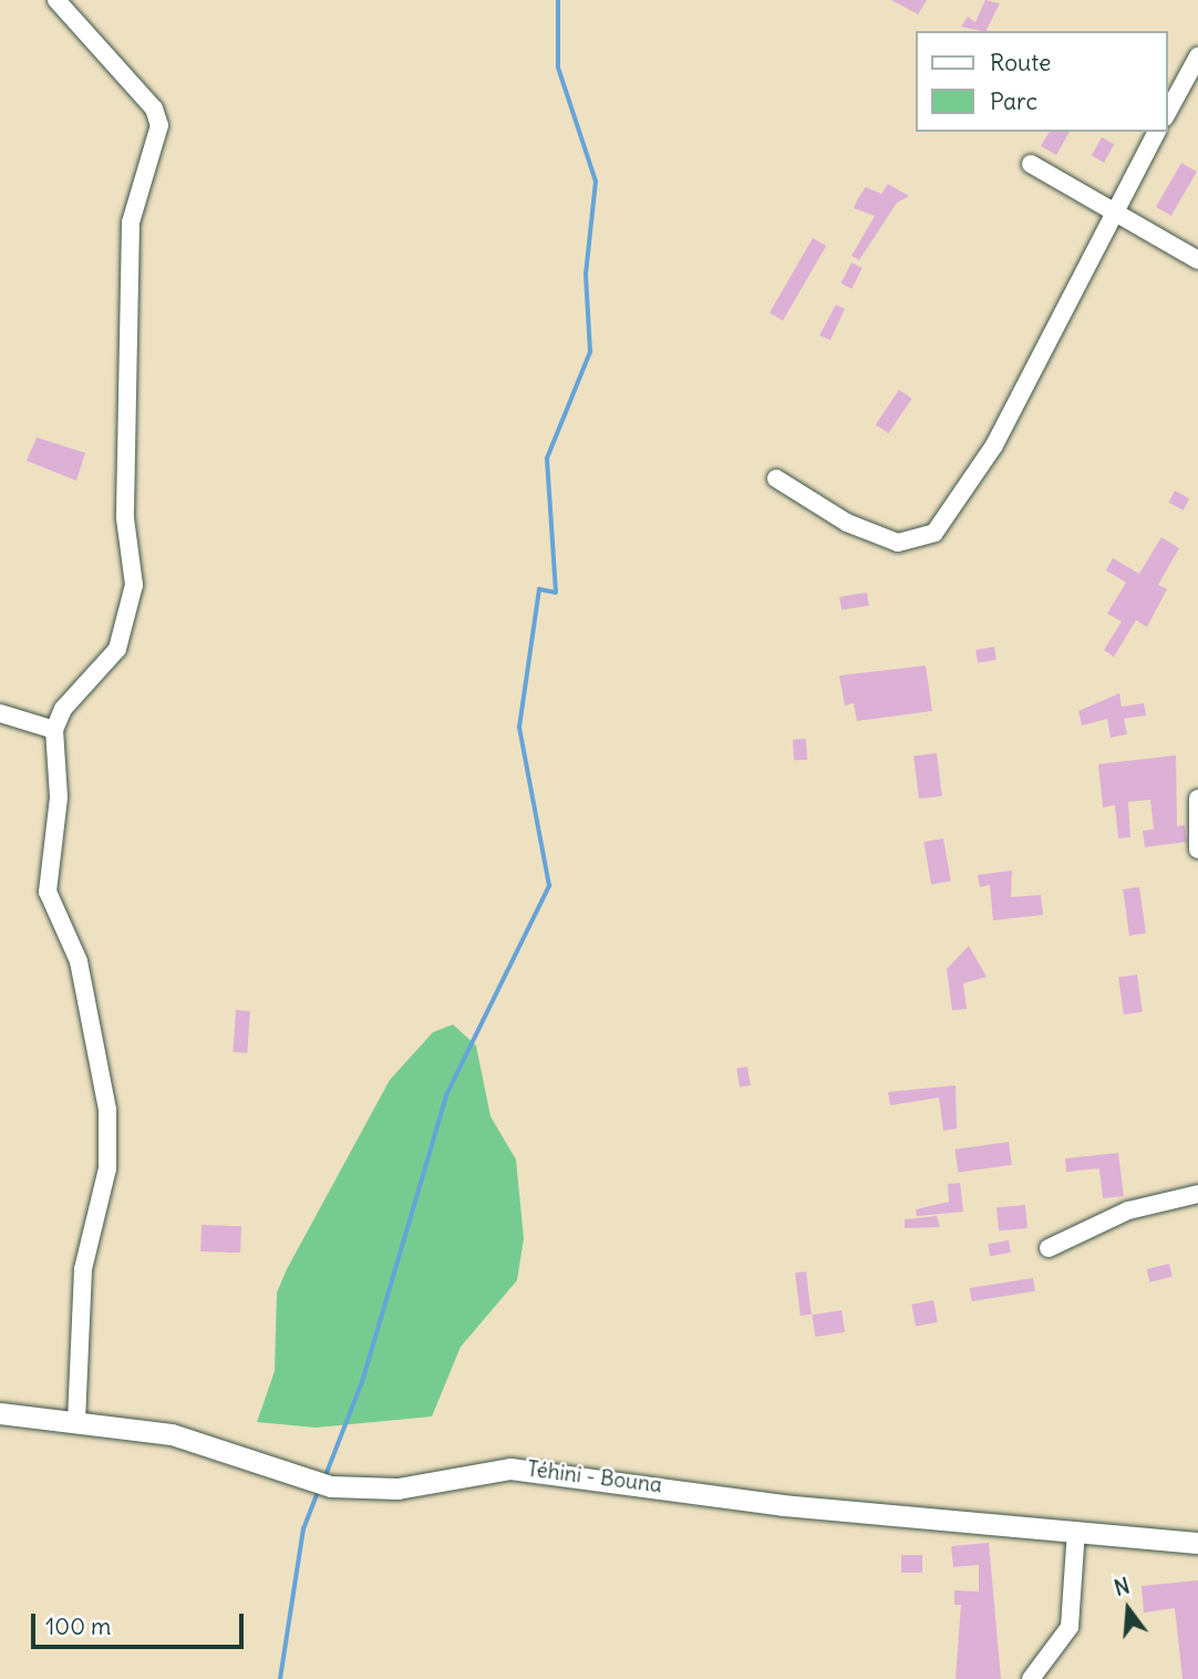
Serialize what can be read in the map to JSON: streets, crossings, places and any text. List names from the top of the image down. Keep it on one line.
{"streets":{"street":["Téhini - Bouna"]},"legend":["Route","Parc"],"scale_bar":"100 m","north":"top"}
